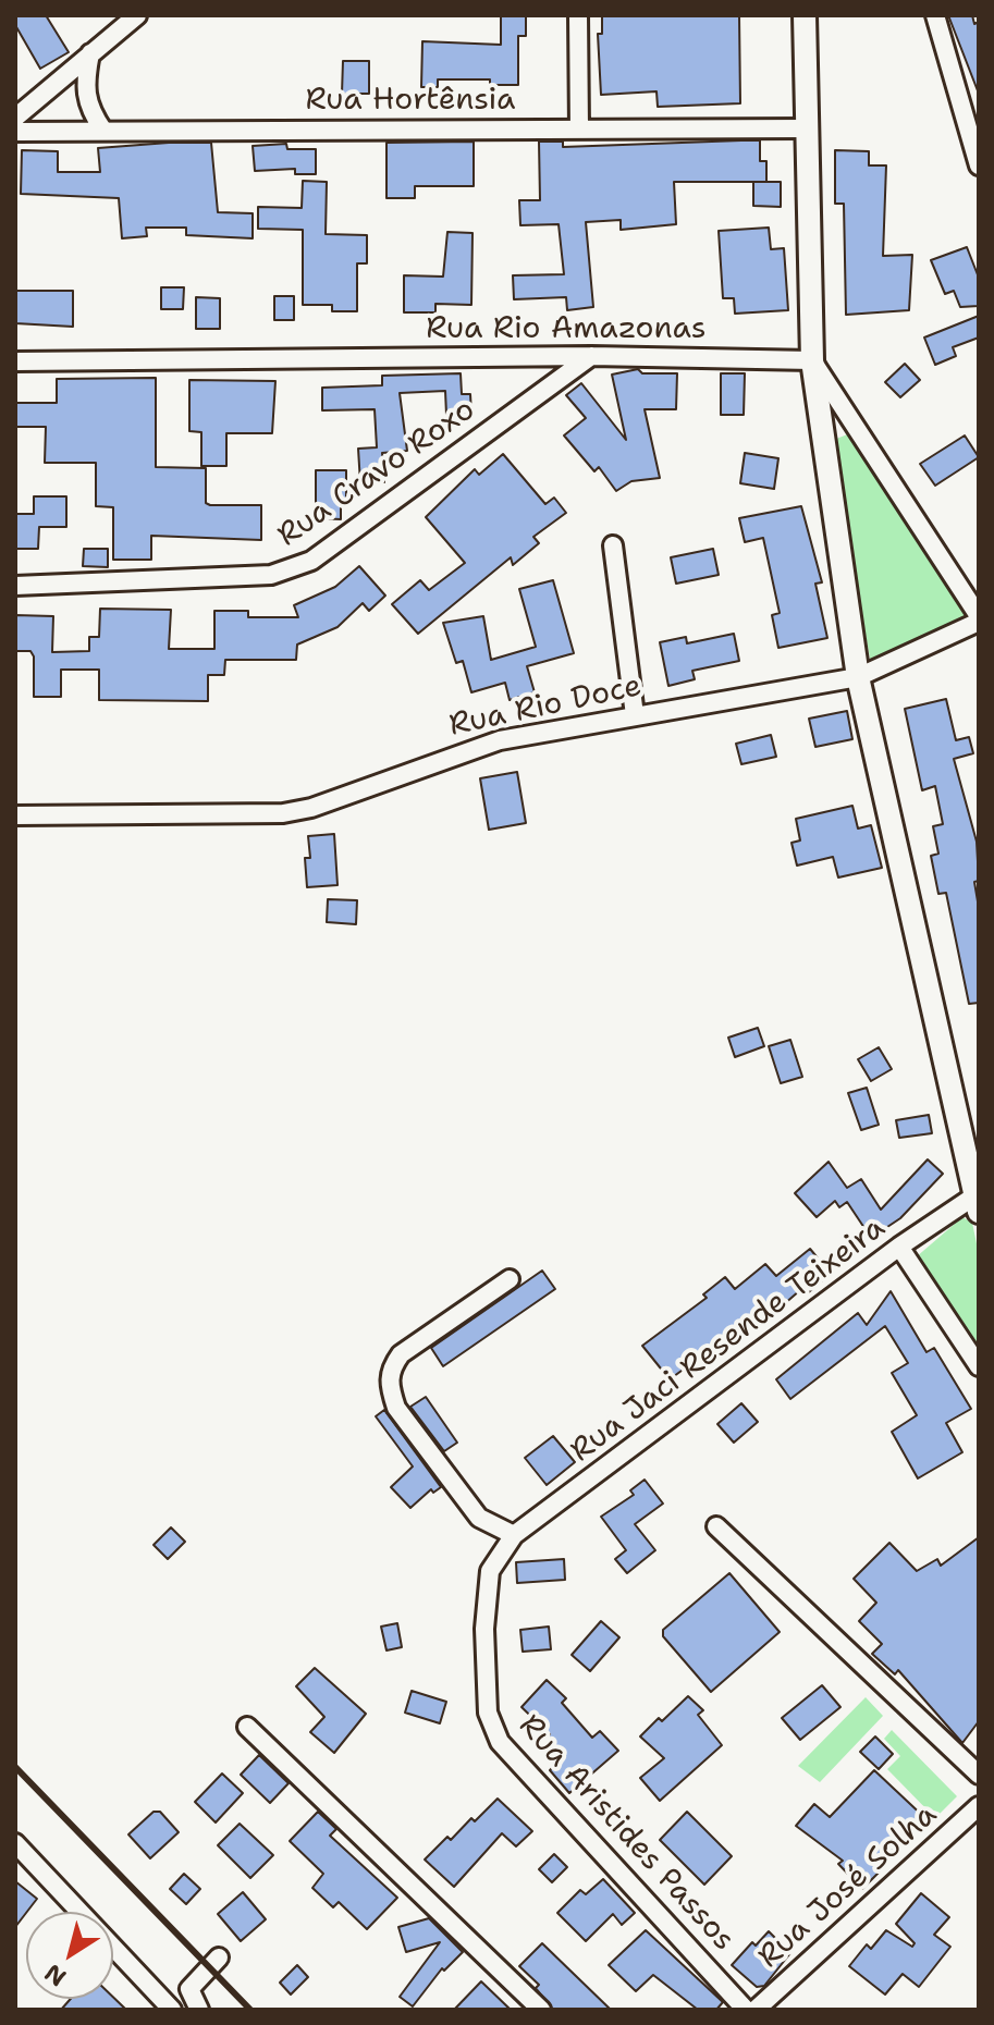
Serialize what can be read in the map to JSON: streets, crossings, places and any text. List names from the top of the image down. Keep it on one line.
{"streets":{"street":["Rua Hortênsia","Rua Rio Amazonas","Rua Cravo Roxo","Rua Rio Doce","Rua Jaci Resende Teixeira","Rua Aristides Passos","Rua José Solha"]},"crossings":[["Rua Rio Amazonas","Rua Cravo Roxo"],["Rua Jaci Resende Teixeira","Rua Aristides Passos"]],"north":"bottom left"}
